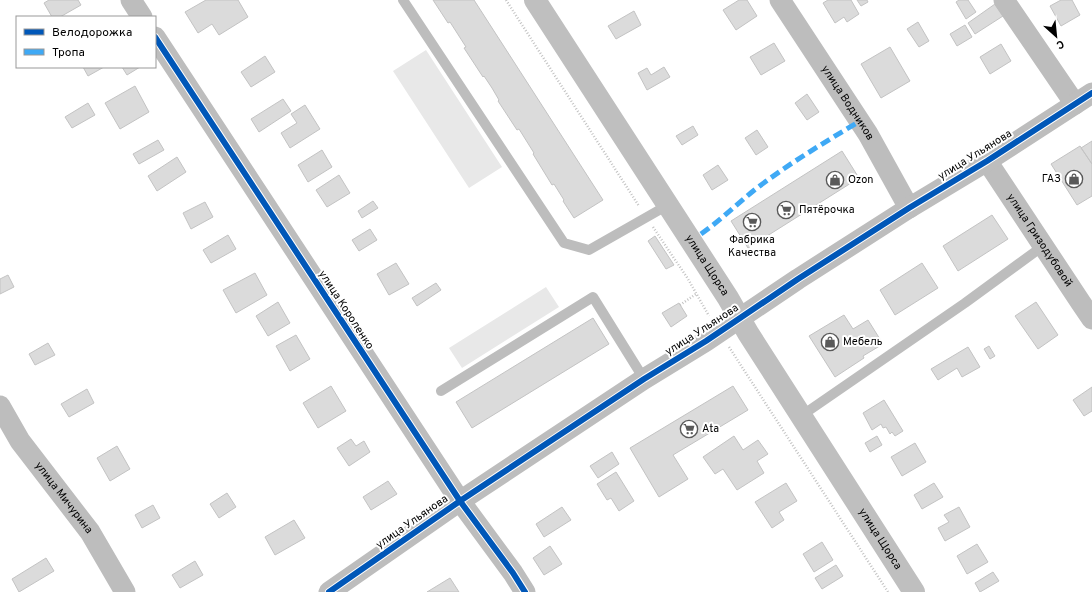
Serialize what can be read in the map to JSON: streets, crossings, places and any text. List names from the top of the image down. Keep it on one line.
{"streets":{"main road":["улица Щорса"],"street":["улица Водников","улица Ульянова","улица Гризодубовой","улица Короленко","улица Мичурина"]},"crossings":[["улица Водников","улица Ульянова"],["улица Ульянова","улица Гризодубовой"],["улица Ульянова","улица Щорса"],["улица Ульянова","улица Короленко"]],"places":{"shop":["ГАЗ","Ozon","Мебель"],"supermarket":["Пятёрочка","Фабрика Качества","Ata"]},"legend":["Велодорожка","Тропа"],"north":"bottom right"}
